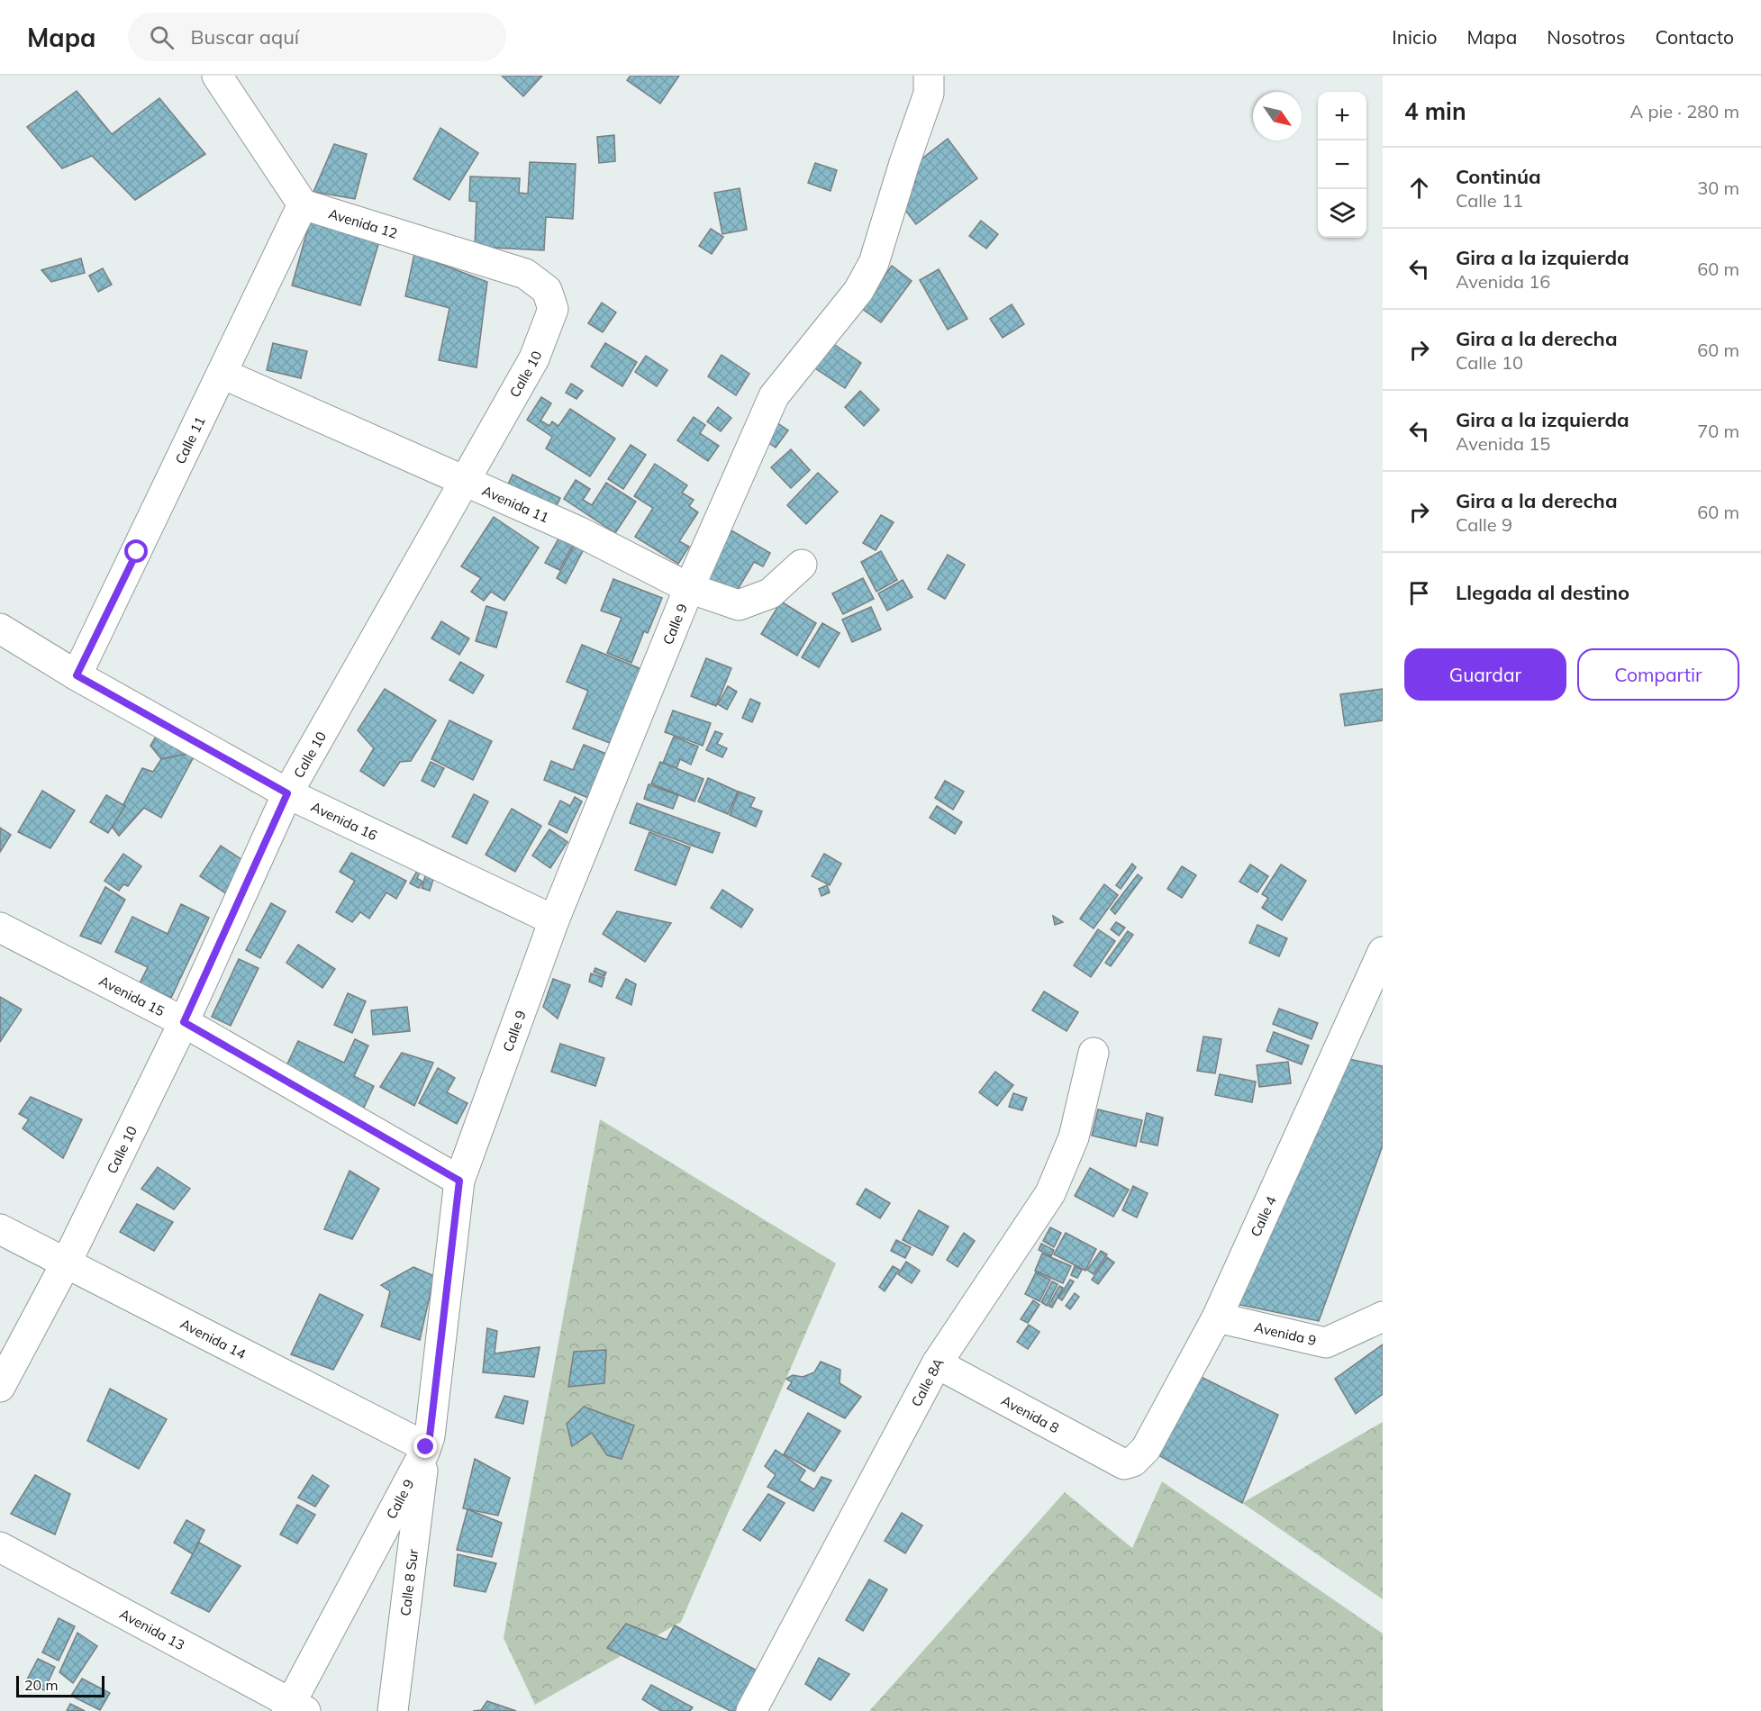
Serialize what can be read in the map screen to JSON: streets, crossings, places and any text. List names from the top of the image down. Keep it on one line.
{"streets":{"street":["Avenida 12","Calle 10","Calle 11","Avenida 11","Calle 9","Avenida 16","Avenida 15","Calle 4","Avenida 9","Avenida 14","Calle 8A","Avenida 8","Calle 8 Sur","Avenida 13"]},"crossings":[["Avenida 12","Calle 10"],["Avenida 12","Calle 11"],["Calle 10","Avenida 11"],["Calle 10","Avenida 16"],["Calle 10","Avenida 15"],["Calle 10","Avenida 14"],["Calle 11","Avenida 11"],["Calle 11","Avenida 16"],["Avenida 11","Calle 9"],["Calle 9","Avenida 16"],["Calle 9","Avenida 15"],["Calle 9","Avenida 14"],["Calle 9","Calle 8 Sur"],["Calle 9","Avenida 13"],["Calle 4","Avenida 9"],["Calle 4","Avenida 8"],["Avenida 14","Calle 8 Sur"],["Calle 8A","Avenida 8"]],"scale_bar":"20 m","north":"bottom right","page":{"header":"Mapa","search":"Buscar aquí","nav":["Inicio","Mapa","Nosotros","Contacto"],"heading":["4 min","A pie · 280 m"],"map_buttons":["+","−"],"list":[["Continúa","Calle 11","30 m"],["Gira a la izquierda","Avenida 16","60 m"],["Gira a la derecha","Calle 10","60 m"],["Gira a la izquierda","Avenida 15","70 m"],["Gira a la derecha","Calle 9","60 m"],"Llegada al destino"],"buttons":["Guardar","Compartir"],"scale":"20 m"}}
